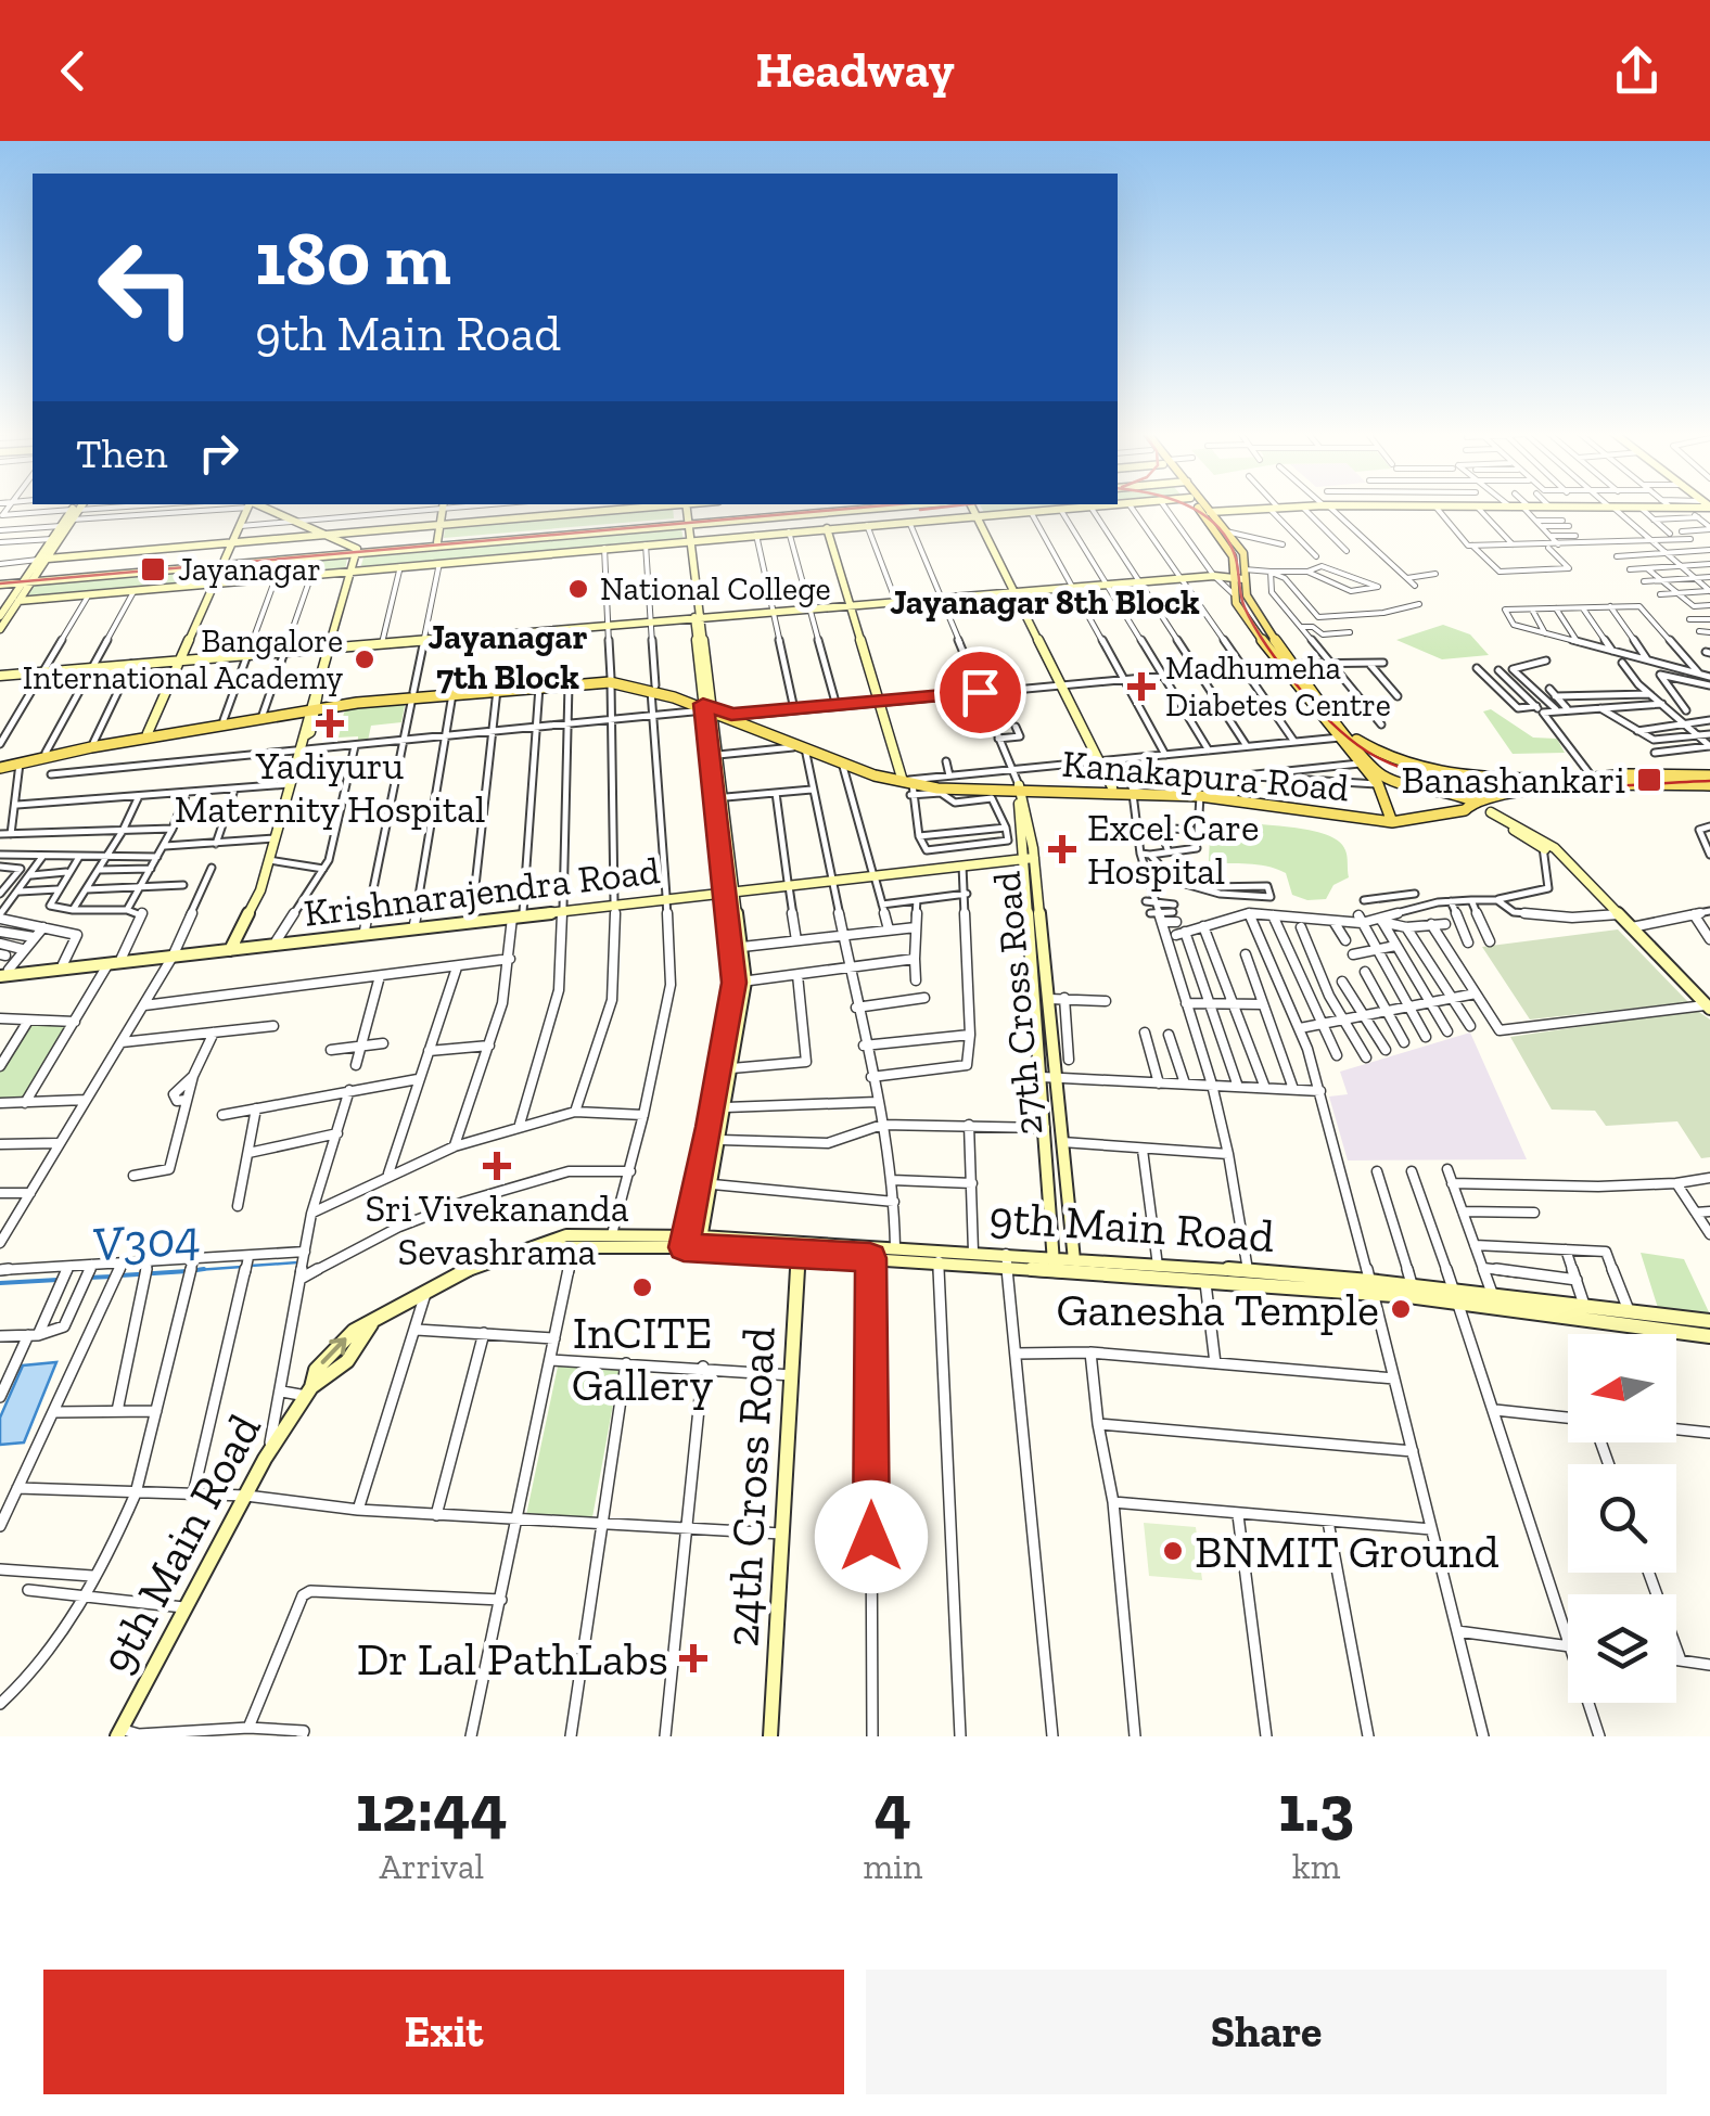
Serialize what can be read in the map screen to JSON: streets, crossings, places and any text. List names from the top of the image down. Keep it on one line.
{"streets":{"main road":["Kanakapura Road","Krishnarajendra Road","27th Cross Road","9th Main Road","24th Cross Road"]},"crossings":[["Kanakapura Road","27th Cross Road"],["27th Cross Road","9th Main Road"],["9th Main Road","24th Cross Road"]],"districts":["Jayanagar 8th Block","Jayanagar 7th Block"],"water":["V304"],"places":{"transit":["Jayanagar","Banashankari"],"other":["National College","Bangalore International Academy","InCITE Gallery","Ganesha Temple","BNMIT Ground"],"health":["Madhumeha Diabetes Centre","Yadiyuru Maternity Hospital","Excel Care Hospital","Sri Vivekananda Sevashrama","Dr Lal PathLabs"]},"north":"left","page":{"header":"Headway","turn":["180 m","9th Main Road"],"then":"Then","eta":["12:44","Arrival","4","min","1.3","km"],"buttons":["Exit","Share"]}}
